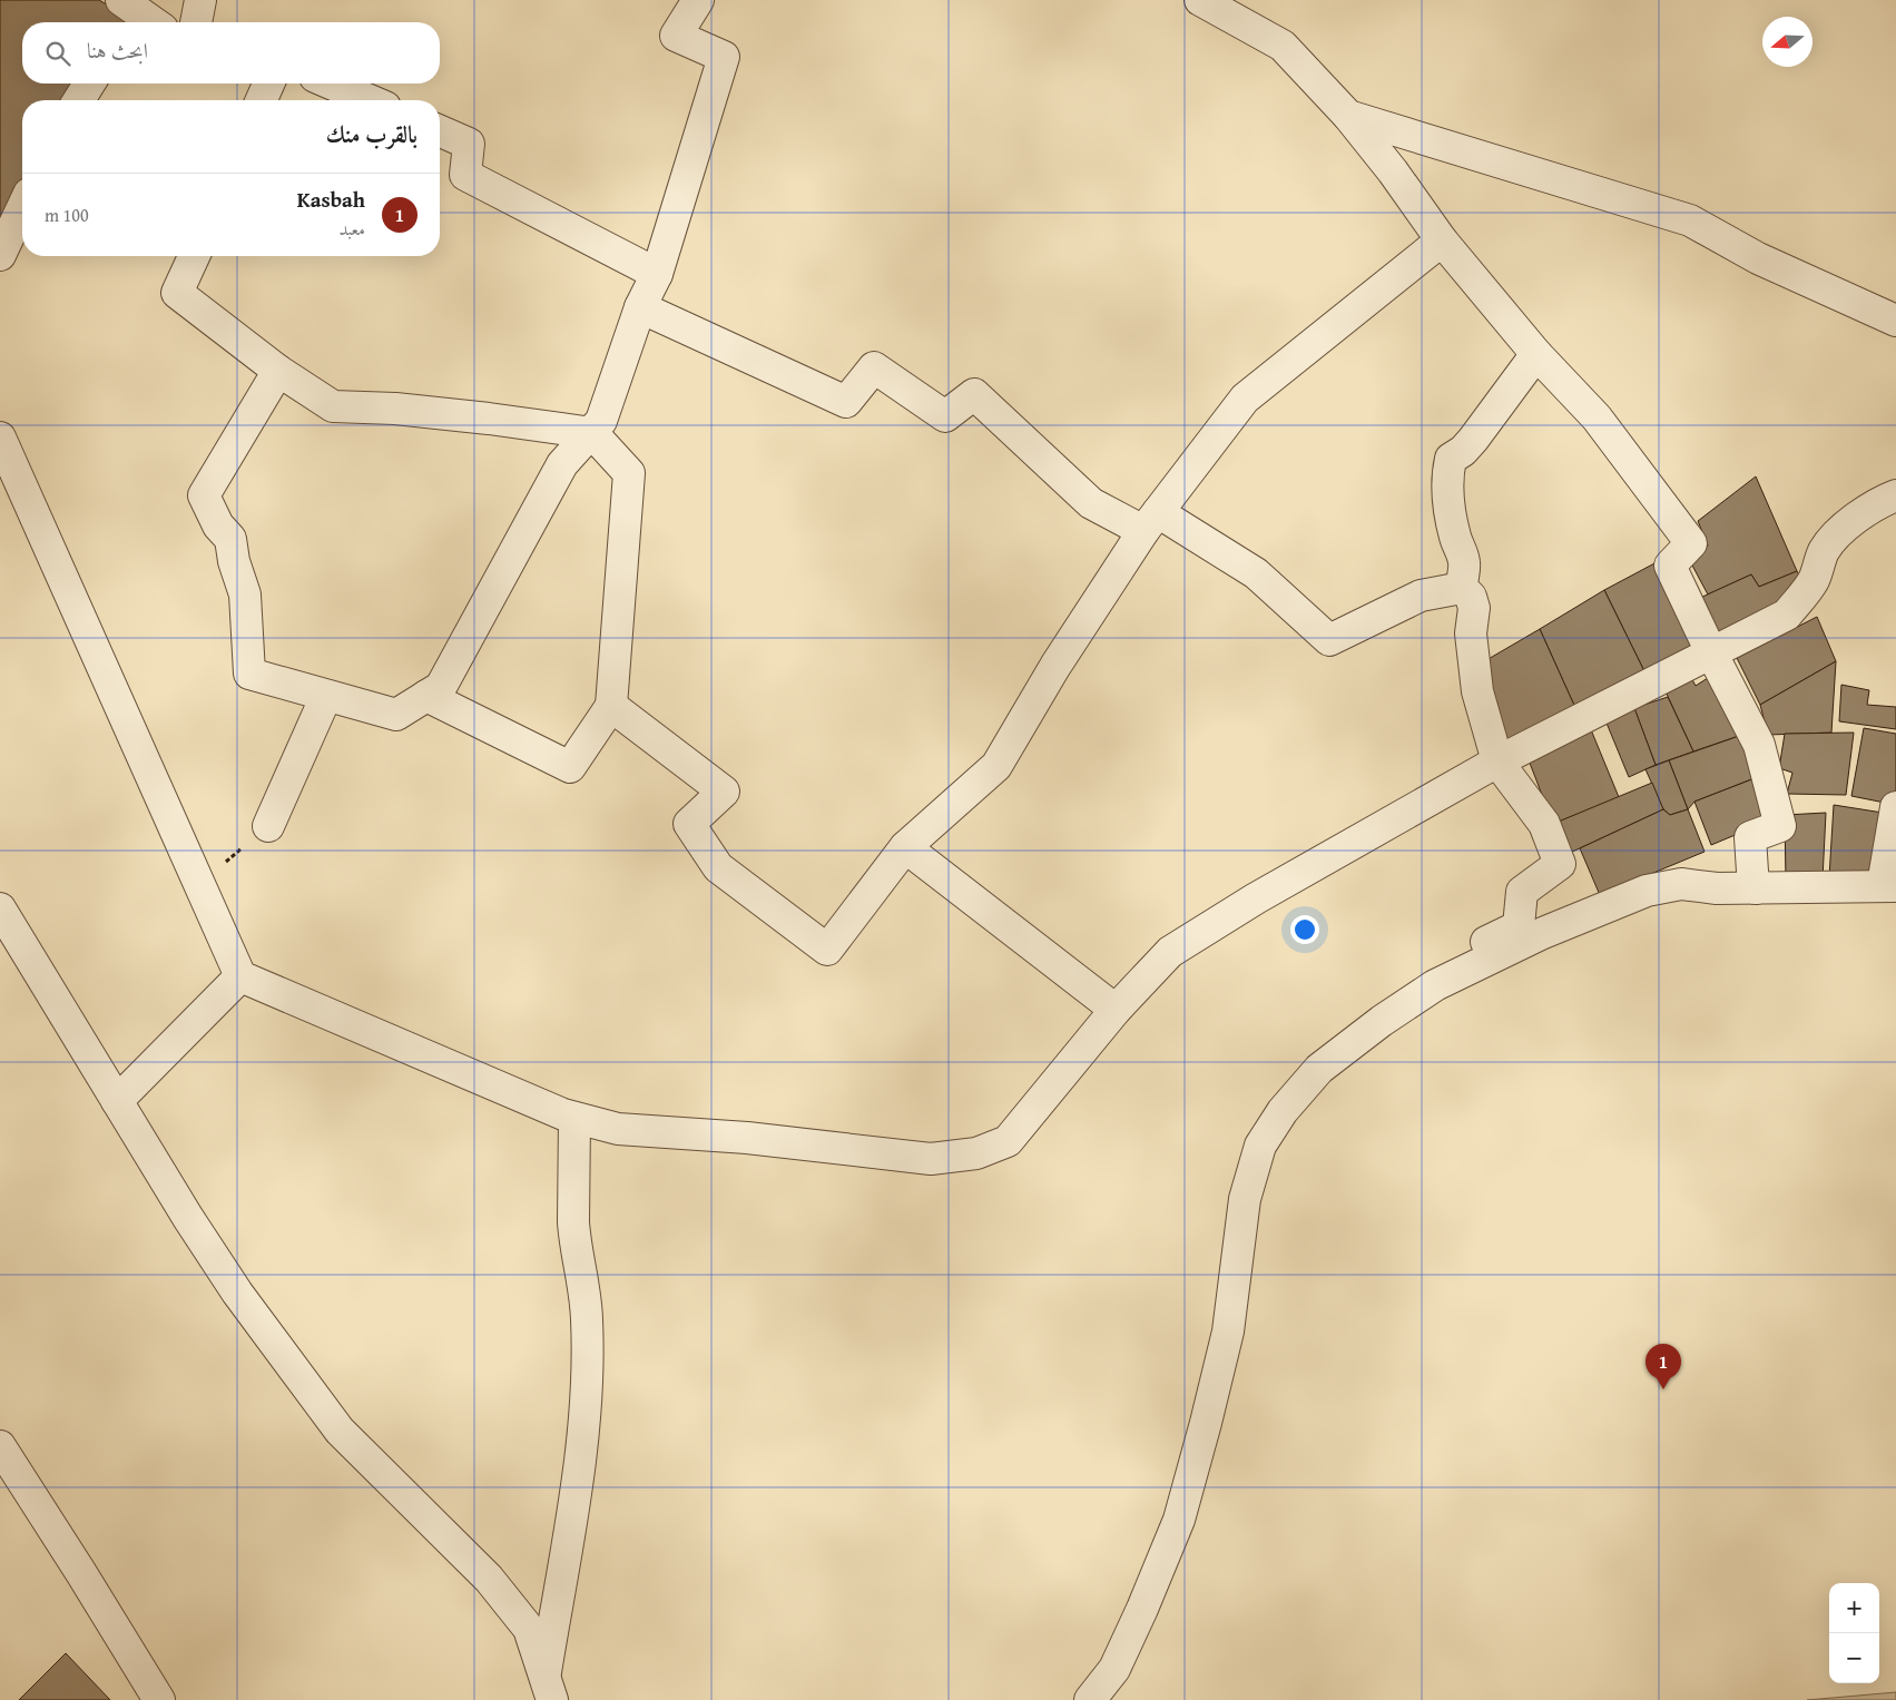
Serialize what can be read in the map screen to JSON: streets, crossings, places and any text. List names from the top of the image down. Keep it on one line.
{"north":"left","page":{"search":"ابحث هنا","heading":"بالقرب منك","list":[{"mark":"1","name":"Kasbah","note":"معبد","value":"100 m"}],"pins":"1","map_buttons":["+","−"]}}
